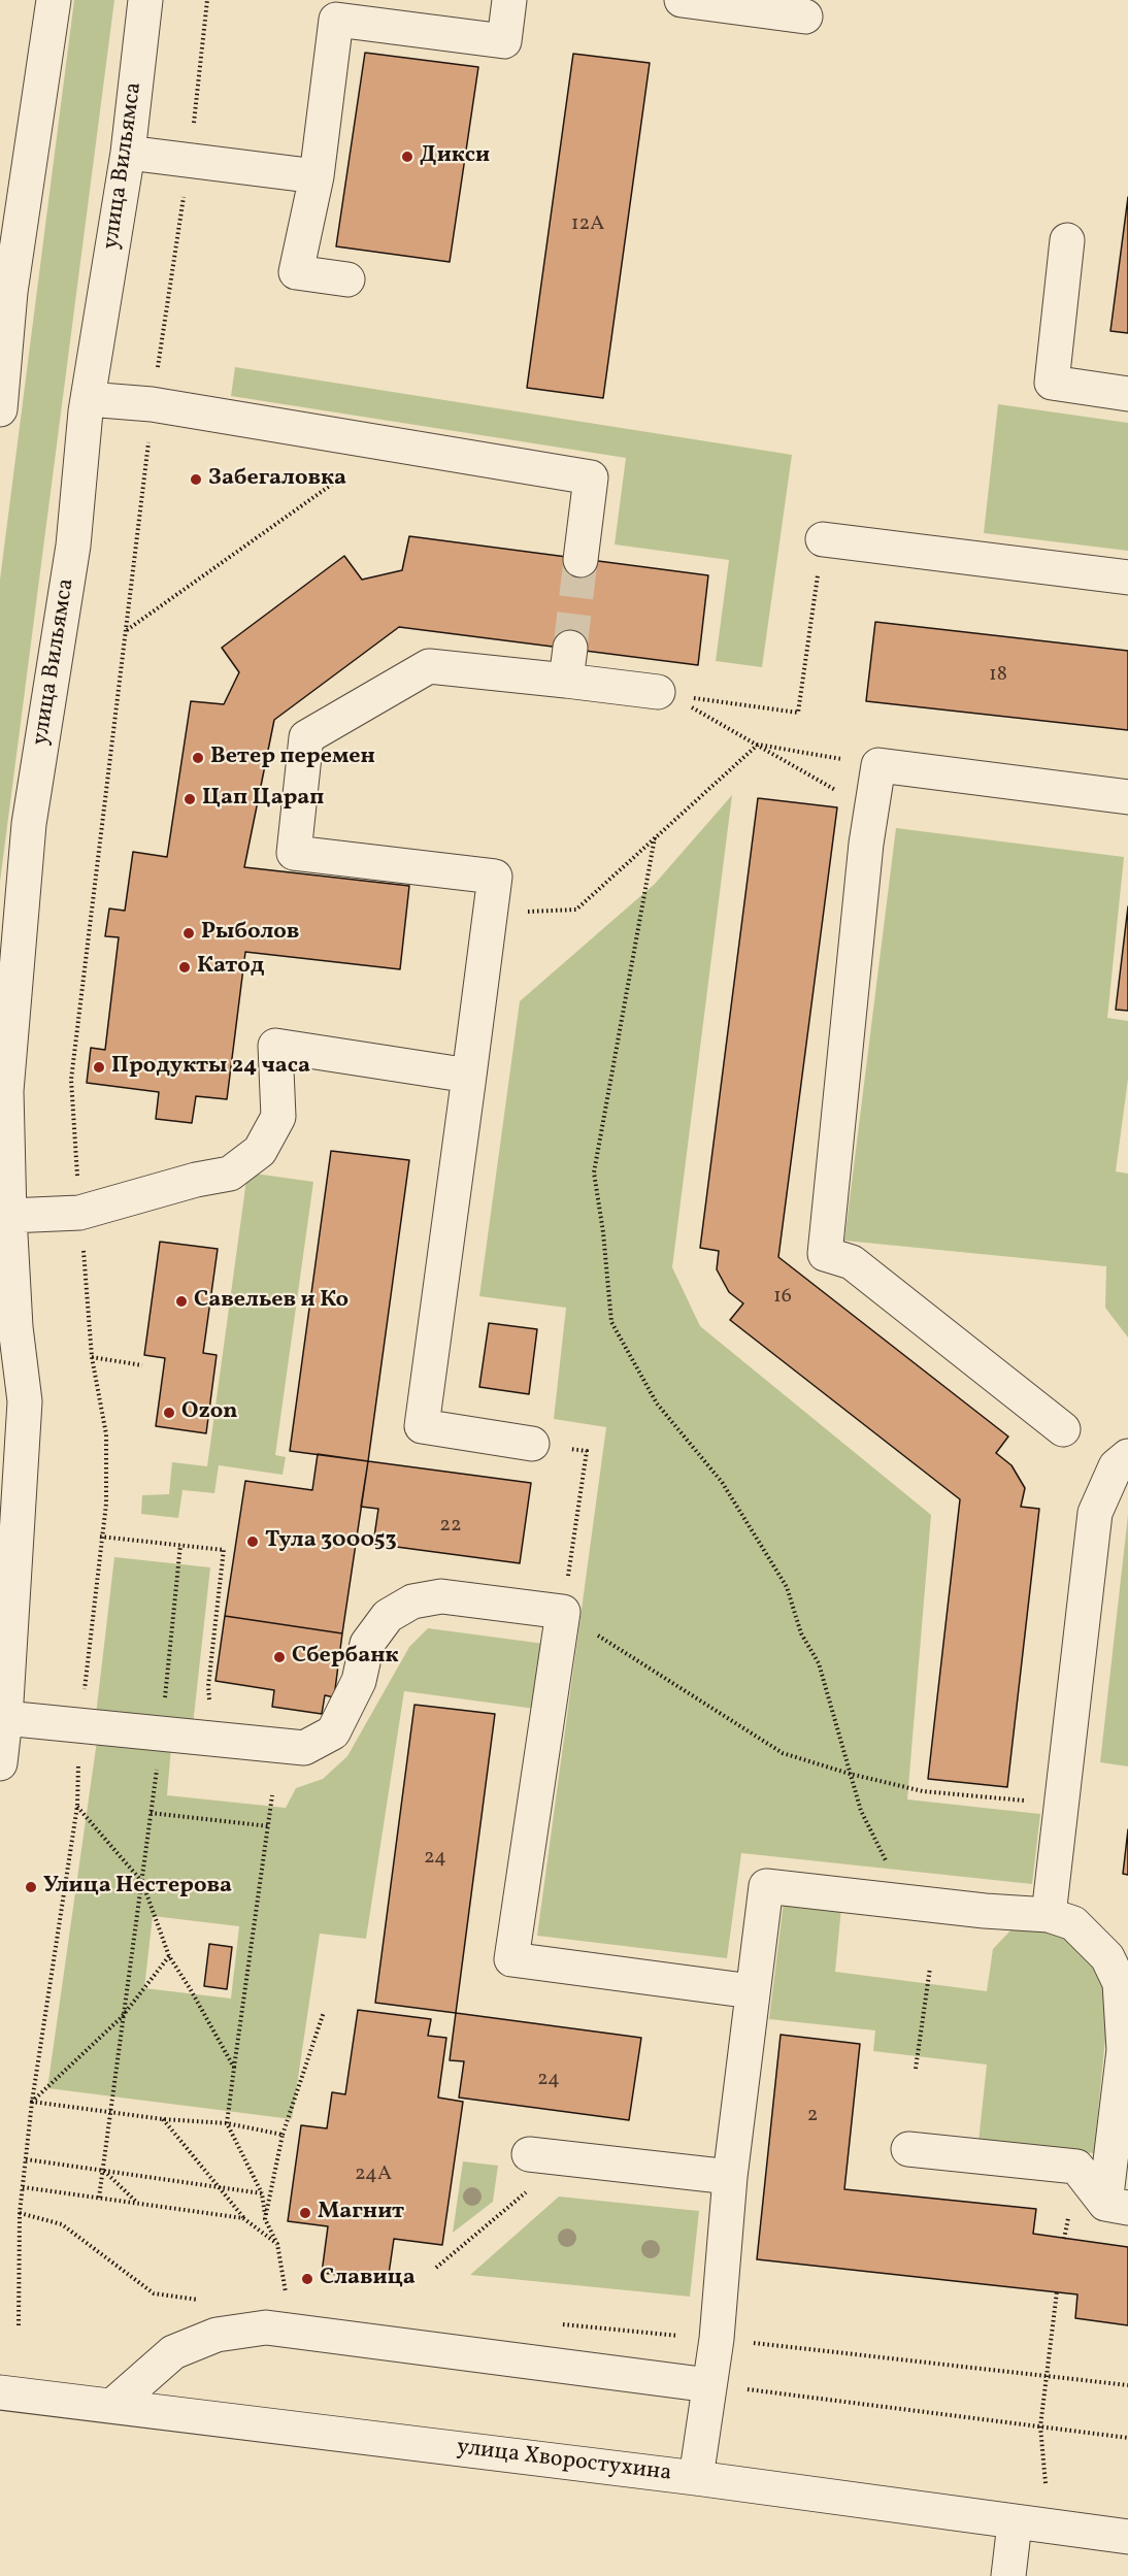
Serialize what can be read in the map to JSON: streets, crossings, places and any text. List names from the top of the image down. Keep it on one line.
{"streets":{"street":["улица Вильямса","улица Хворостухина"]},"places":["Дикси","Забегаловка","Ветер перемен","Цап Царап","Рыболов","Катод","Продукты 24 часа","Савельев и Ко","Ozon","Тула 300053","Сбербанк","Улица Нестерова","Магнит","Славица"],"house_numbers":["12А","18","16","22","24","24","2","24А"]}
